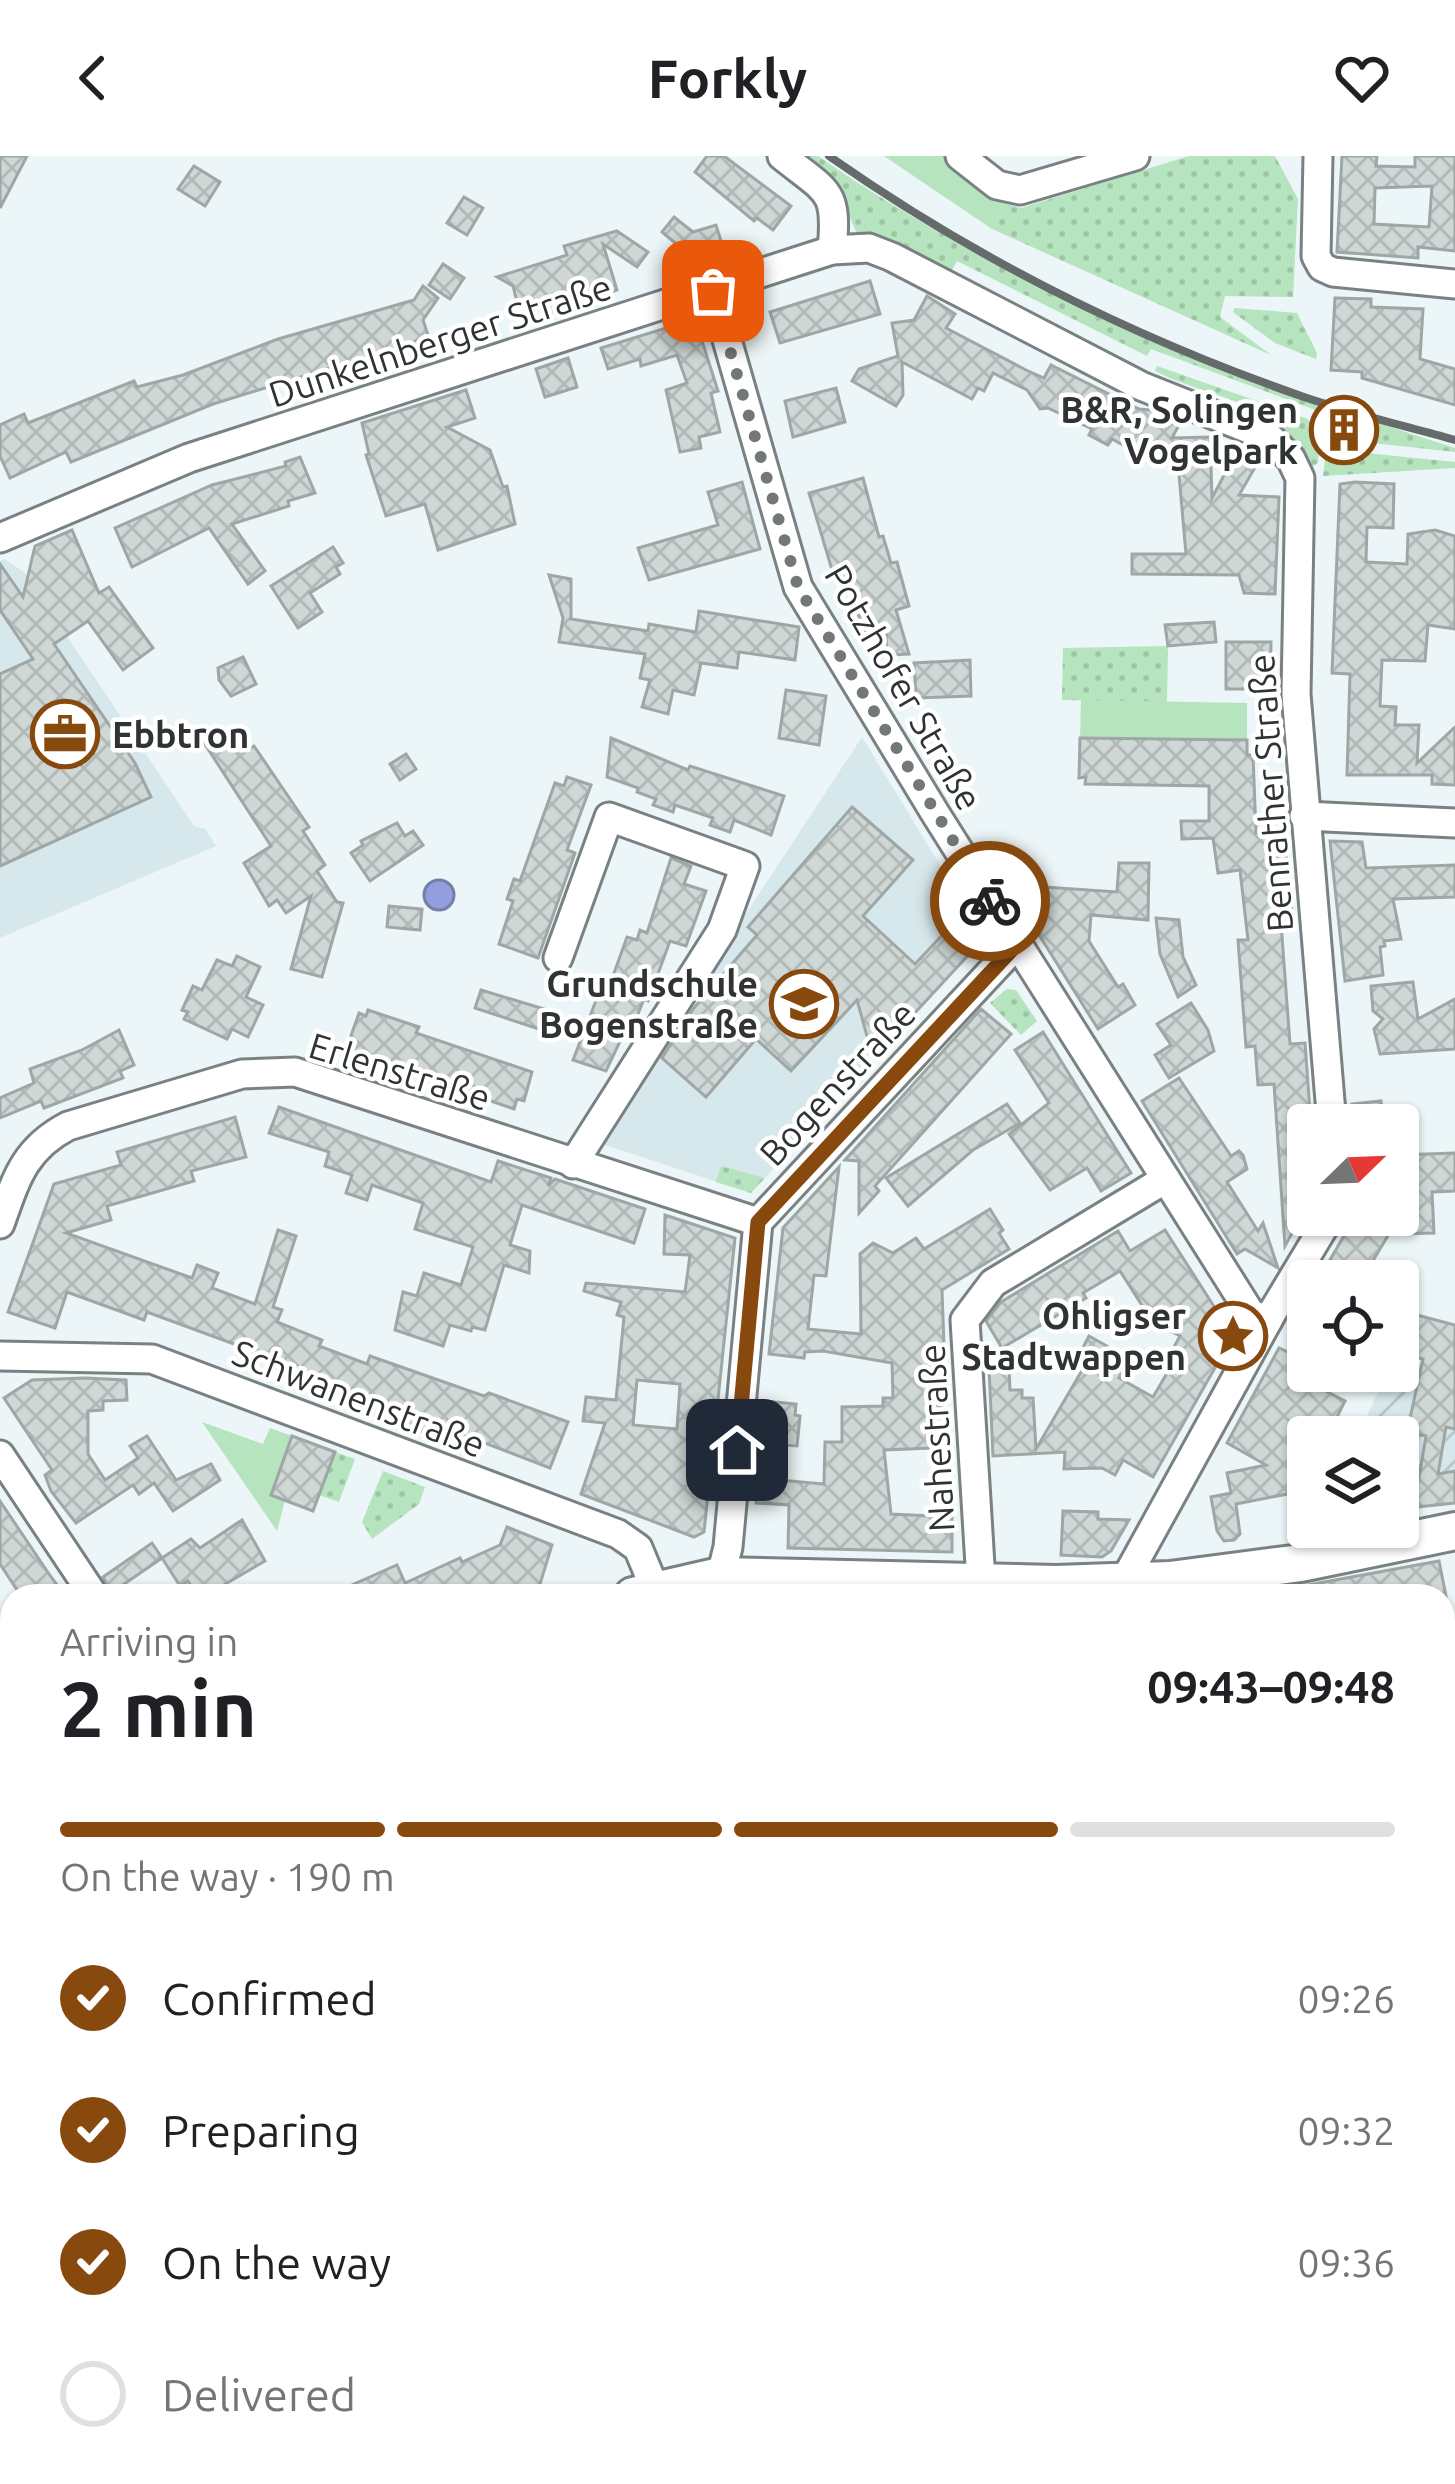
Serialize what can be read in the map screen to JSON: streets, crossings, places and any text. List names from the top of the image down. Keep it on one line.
{"streets":{"street":["Dunkelnberger Straße","Potzhofer Straße","Benrather Straße","Erlenstraße","Bogenstraße","Schwanenstraße","Nahestraße"]},"crossings":[["Dunkelnberger Straße","Potzhofer Straße"],["Dunkelnberger Straße","Benrather Straße"],["Potzhofer Straße","Bogenstraße"],["Potzhofer Straße","Nahestraße"],["Erlenstraße","Bogenstraße"]],"places":{"building":["B&R, Solingen Vogelpark"],"office":["Ebbtron"],"school or university":["Grundschule Bogenstraße"],"place":["Ohligser Stadtwappen"]},"north":"top right","page":{"header":"Forkly","heading":["2 min","Arriving in","09:43–09:48"],"bar":"On the way · 190 m","list":[["Confirmed","09:26"],["Preparing","09:32"],["On the way","09:36"],"Delivered"]}}
